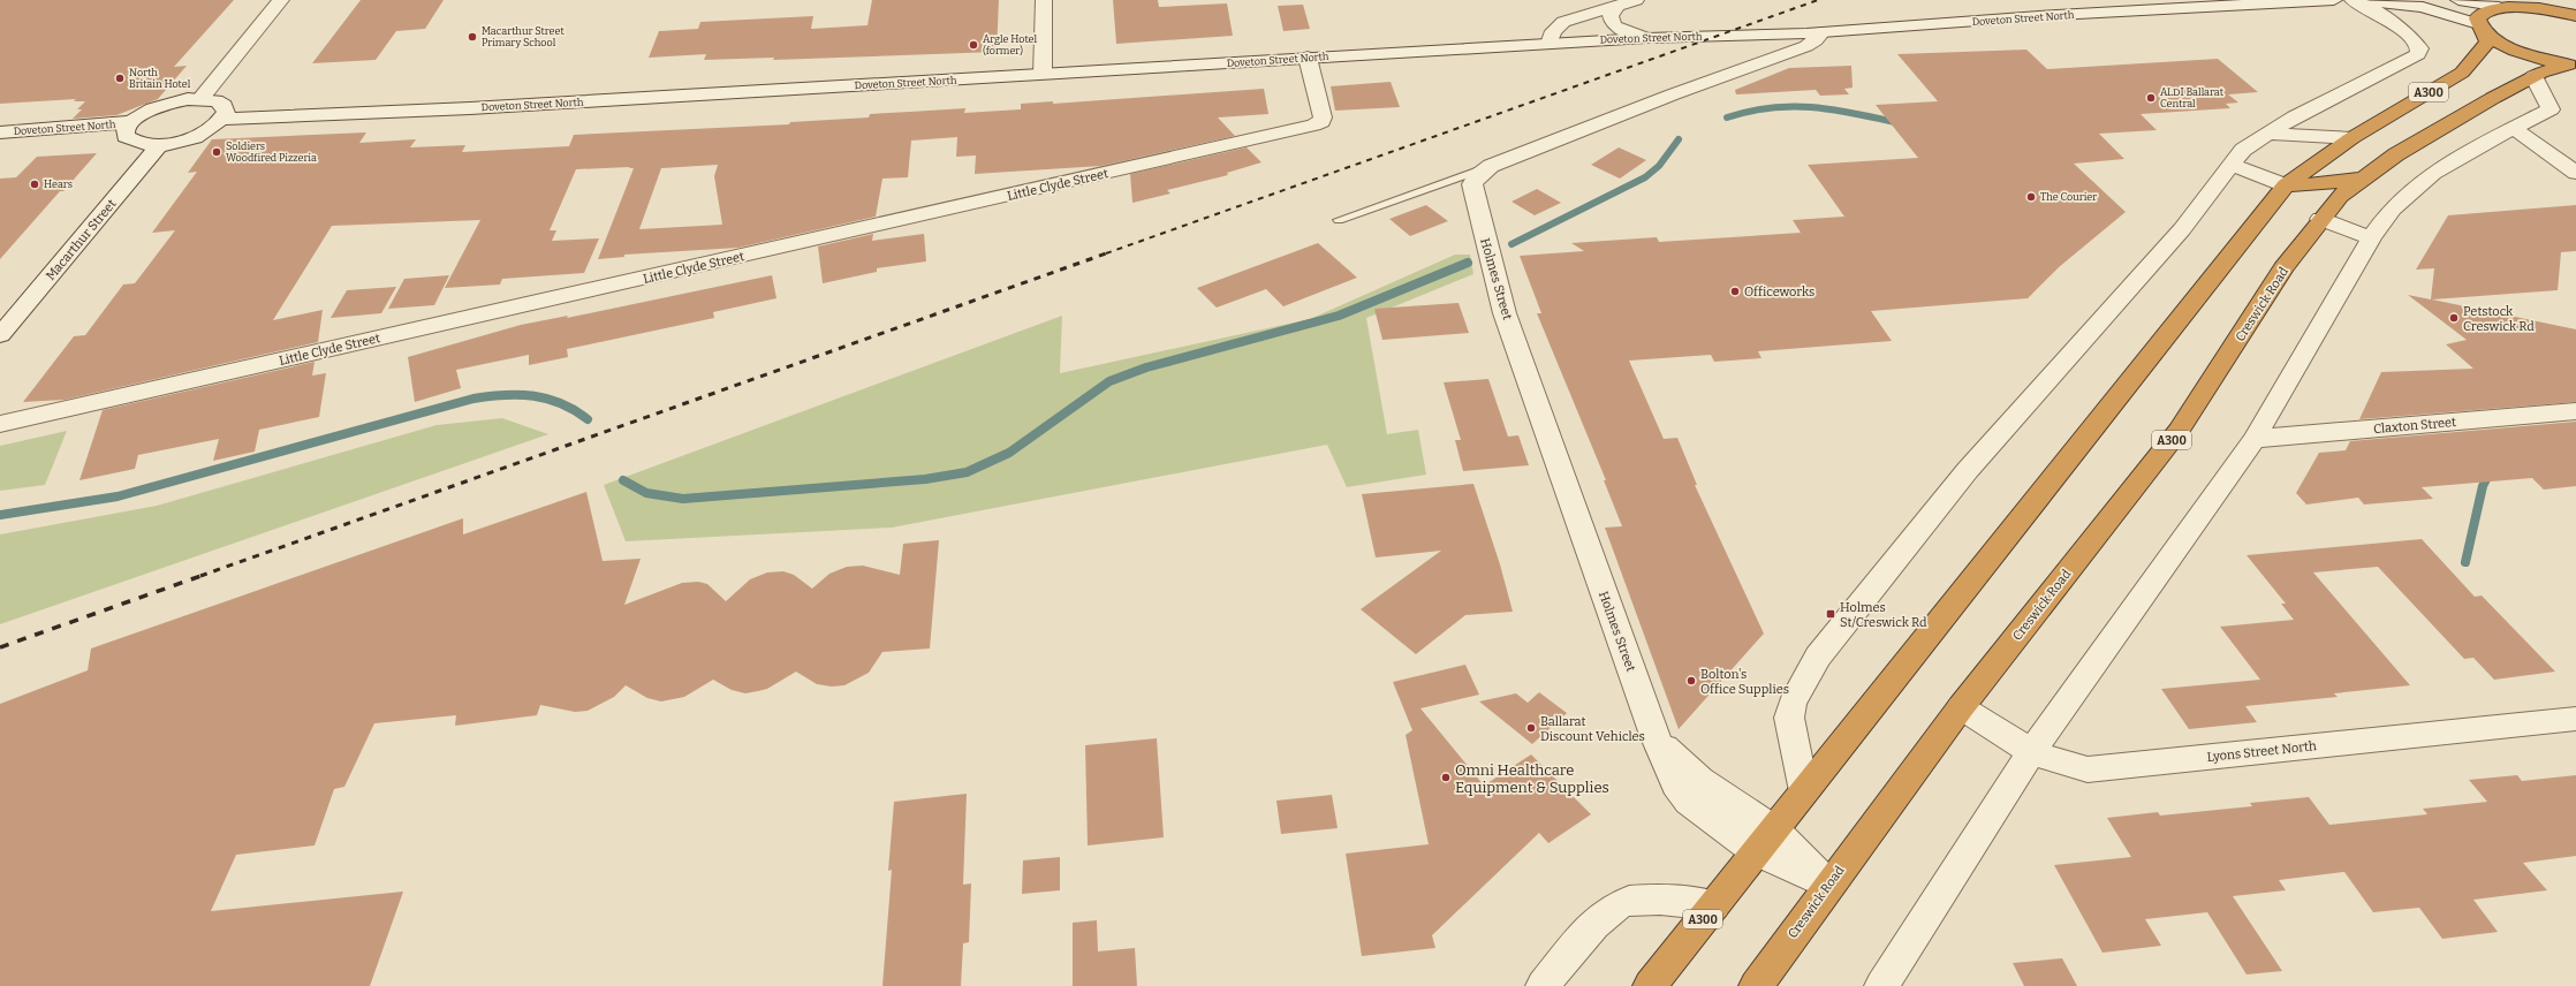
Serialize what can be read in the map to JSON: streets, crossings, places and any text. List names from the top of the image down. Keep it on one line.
{"streets":{"highway":["A300","Creswick Road"],"street":["Doveton Street North","Little Clyde Street","Macarthur Street","Holmes Street","Claxton Street","Lyons Street North"]},"crossings":[["Doveton Street North","Little Clyde Street"],["Doveton Street North","Holmes Street"],["A300","Holmes Street"],["A300","Creswick Road"],["Holmes Street","Creswick Road"],["Creswick Road","Lyons Street North"]],"places":{"other":["Macarthur Street Primary School","Argle Hotel (former)","North Britain Hotel","ALDI Ballarat Central","Soldiers Woodfired Pizzeria","Hears","The Courier","Officeworks","Petstock Creswick Rd","Bolton's Office Supplies","Ballarat Discount Vehicles","Omni Healthcare Equipment & Supplies"],"transit":["Holmes St/Creswick Rd"]}}
